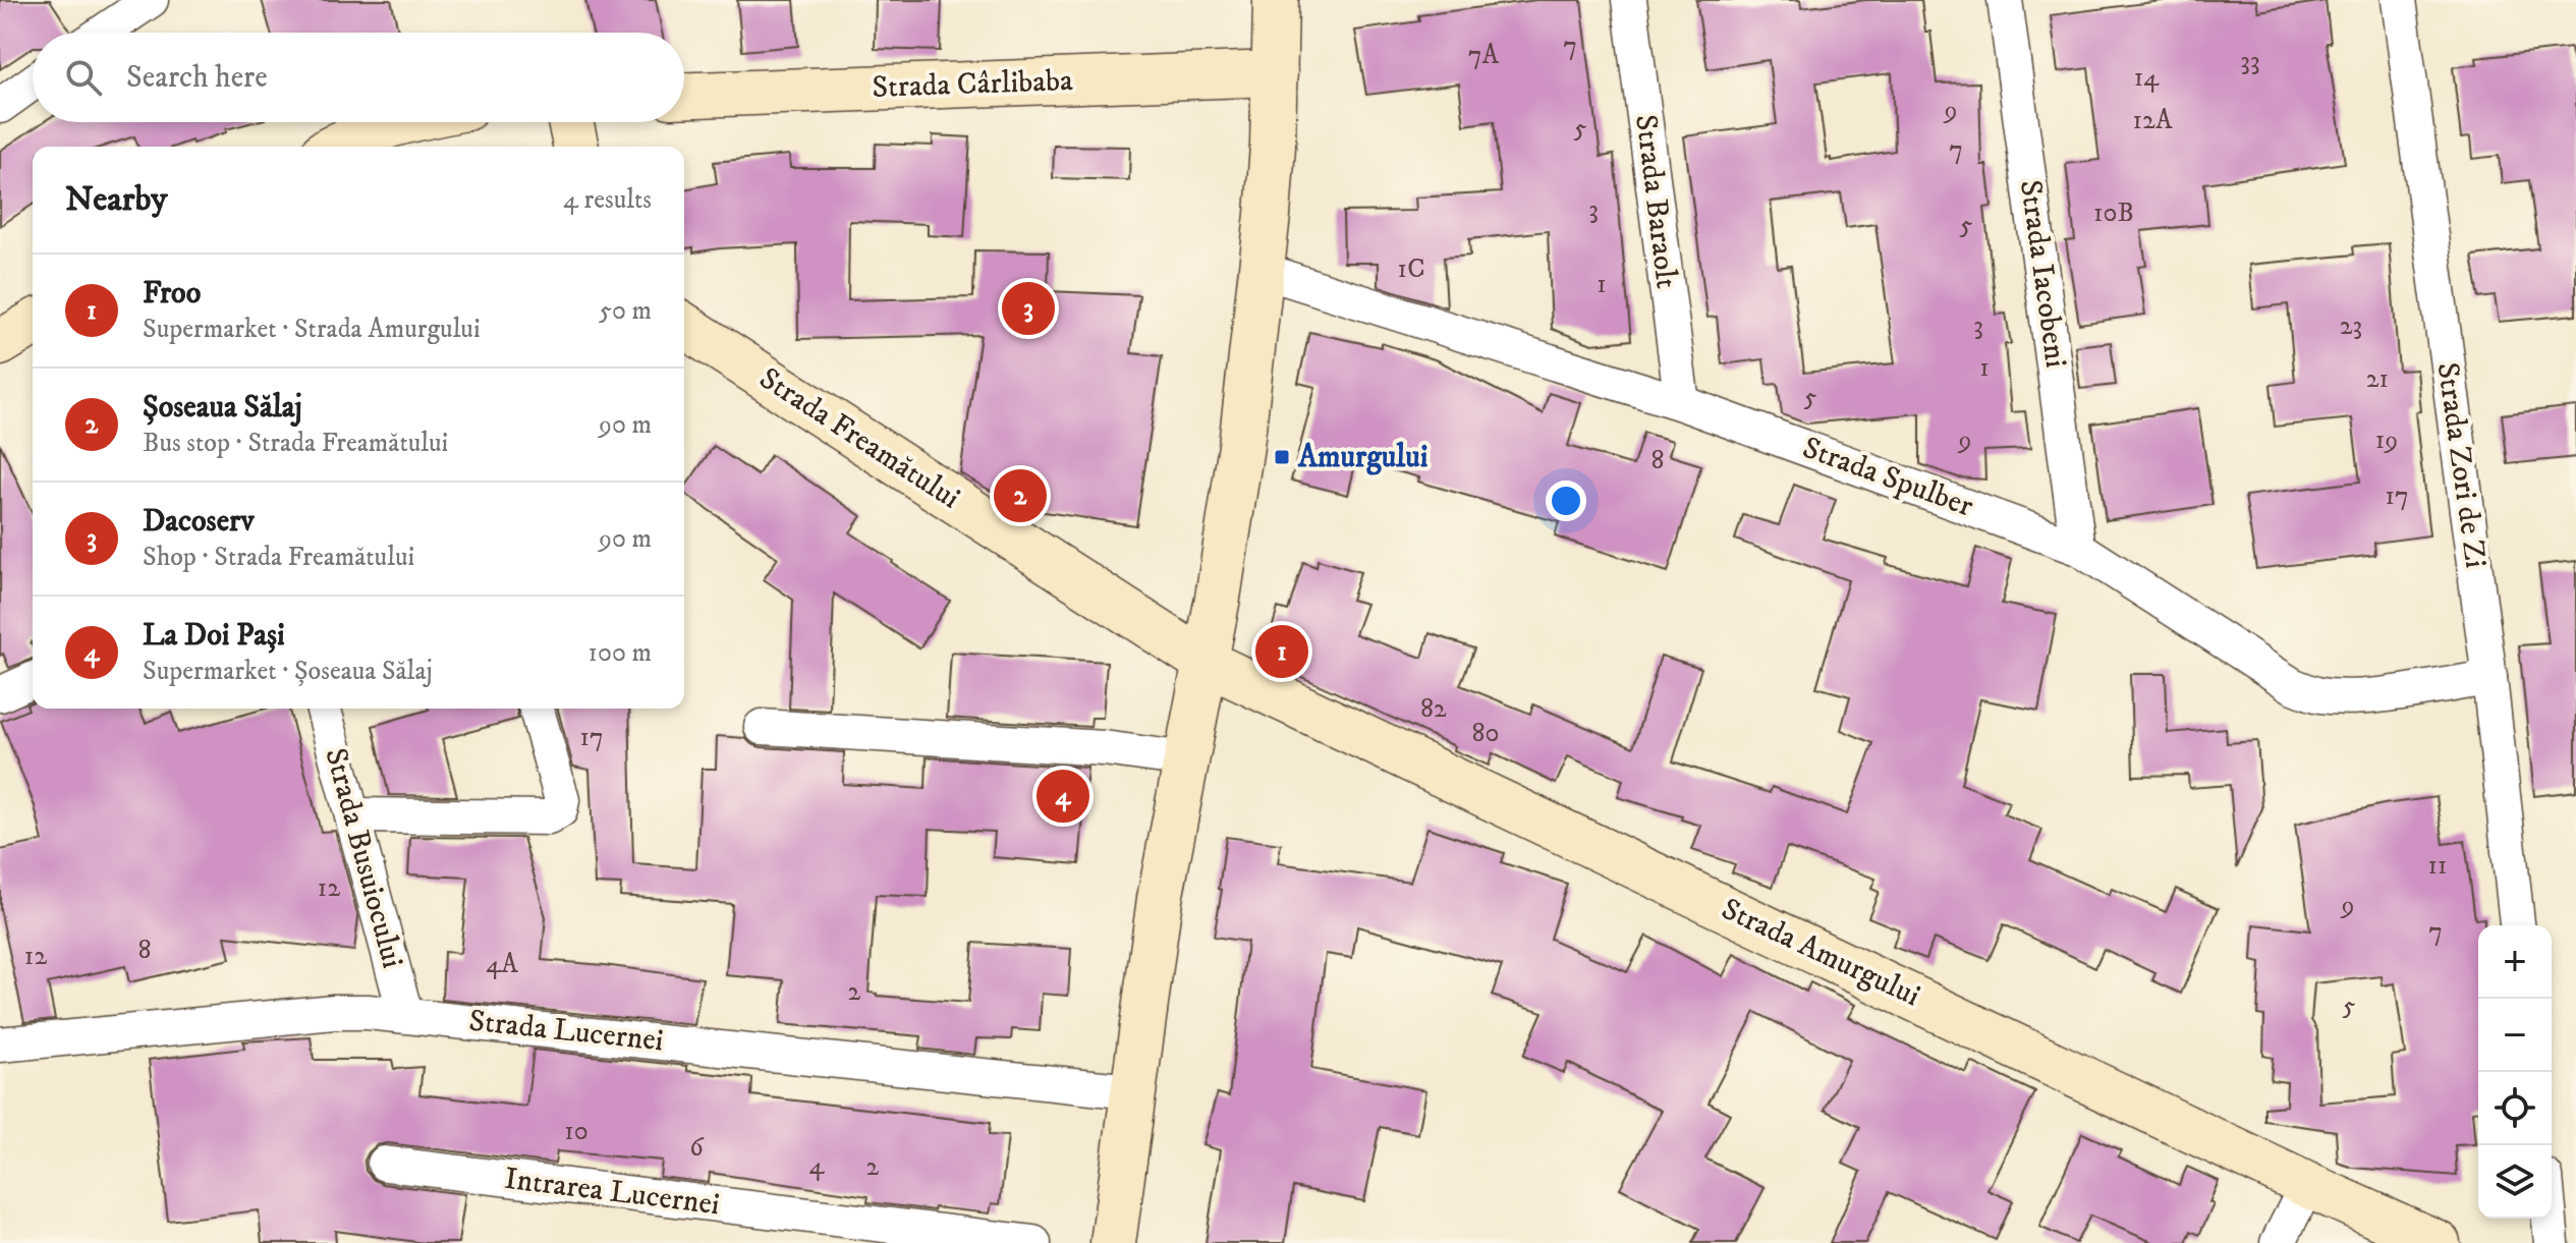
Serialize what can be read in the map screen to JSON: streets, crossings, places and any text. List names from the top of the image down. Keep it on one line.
{"streets":{"street":["Strada Cârlibaba","Strada Baraolt","Strada Iacobeni","Strada Freamătului","Strada Zori de Zi","Strada Spulber","Strada Busuiocului","Strada Amurgului","Strada Lucernei","Intrarea Lucernei"]},"crossings":[["Strada Baraolt","Strada Spulber"],["Strada Iacobeni","Strada Spulber"],["Strada Freamătului","Strada Amurgului"],["Strada Zori de Zi","Strada Spulber"],["Strada Busuiocului","Strada Lucernei"]],"places":{"transit":["Amurgului"]},"house_numbers":["7","7A","33","14","9","12A","5","7","3","10B","5","1C","1","3","23","1","21","5","9","19","8","17","82","80","17","11","12","9","7","8","12","4A","2","5","10","6","4","2"],"page":{"search":"Search here","heading":["Nearby","4 results"],"list":[{"mark":"1","name":"Froo","note":"Supermarket · Strada Amurgului","value":"50 m"},{"mark":"2","name":"Șoseaua Sălaj","note":"Bus stop · Strada Freamătului","value":"90 m"},{"mark":"3","name":"Dacoserv","note":"Shop · Strada Freamătului","value":"90 m"},{"mark":"4","name":"La Doi Pași","note":"Supermarket · Șoseaua Sălaj","value":"100 m"}],"pins":["3","2","1","4"],"map_buttons":["+","−"]}}
